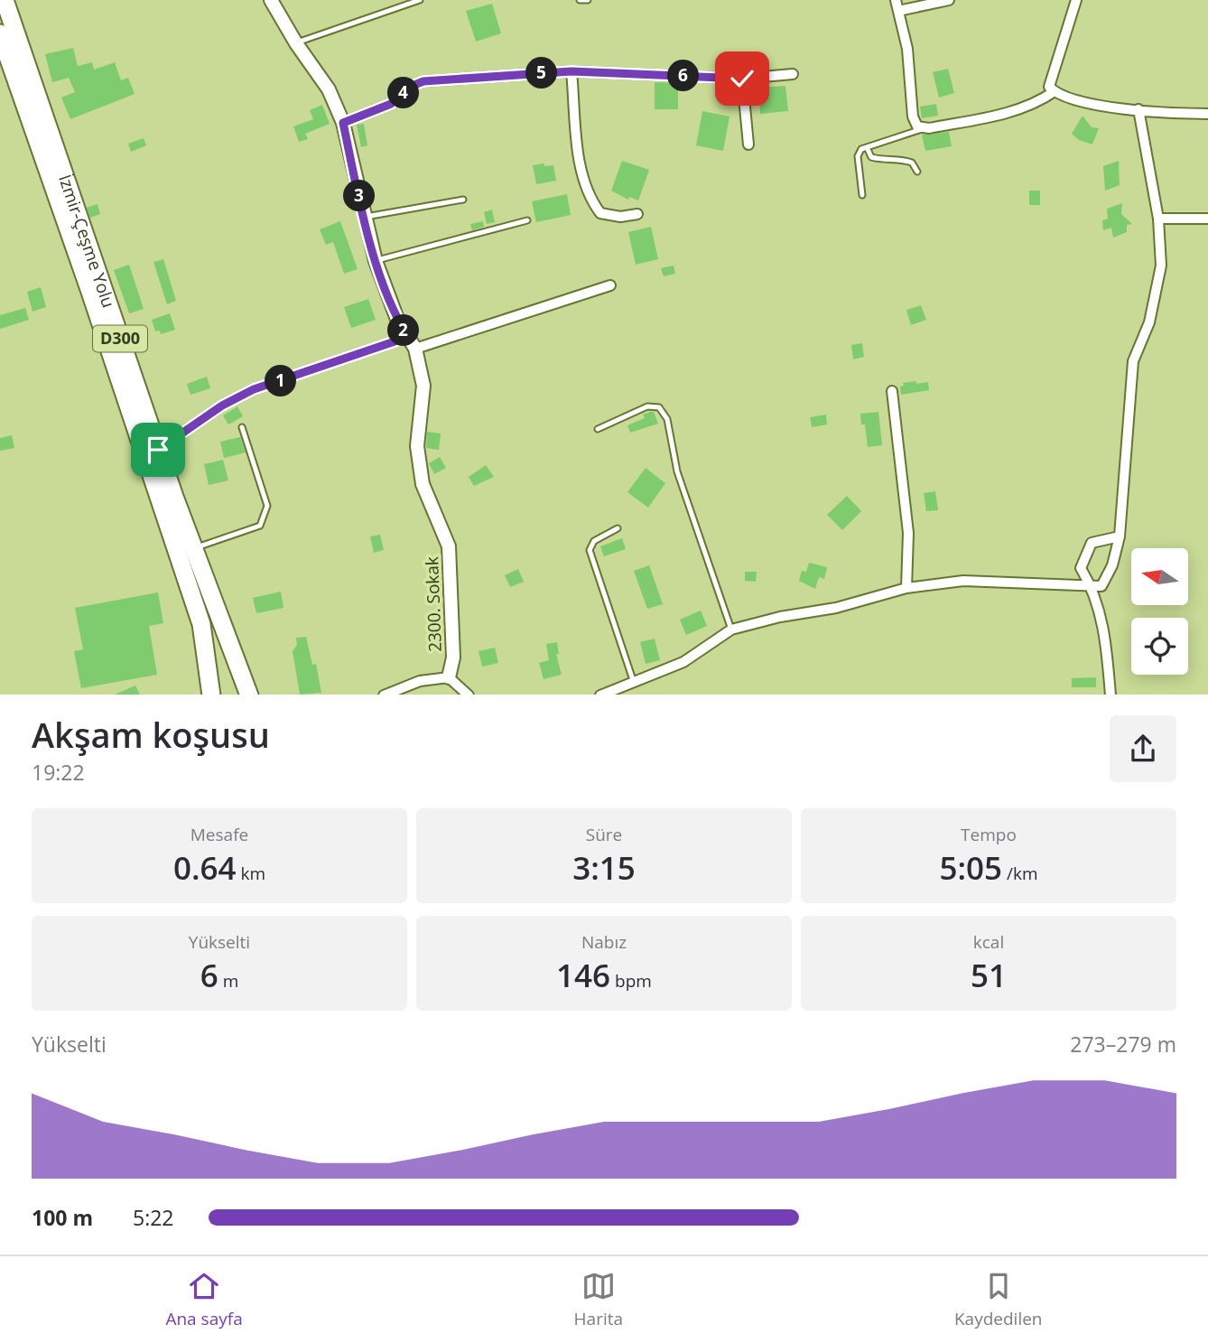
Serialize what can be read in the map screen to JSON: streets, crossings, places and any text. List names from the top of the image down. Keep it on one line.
{"streets":{"highway":["İzmir-Çeşme Yolu","D300"],"street":["2300. Sokak"]},"north":"left","page":{"pins":["5","6","4","3","2","1"],"heading":["Akşam koşusu","19:22"],"stats":[["Mesafe","0.64 km"],["Süre","3:15"],["Tempo","5:05 /km"],["Yükselti","6 m"],["Nabız","146 bpm"],["kcal","51"]],"chart":["Yükselti","273–279 m"],"list":[{"name":"100 m","note":"5:22"}],"tabs":["Ana sayfa","Harita","Kaydedilen"]}}
